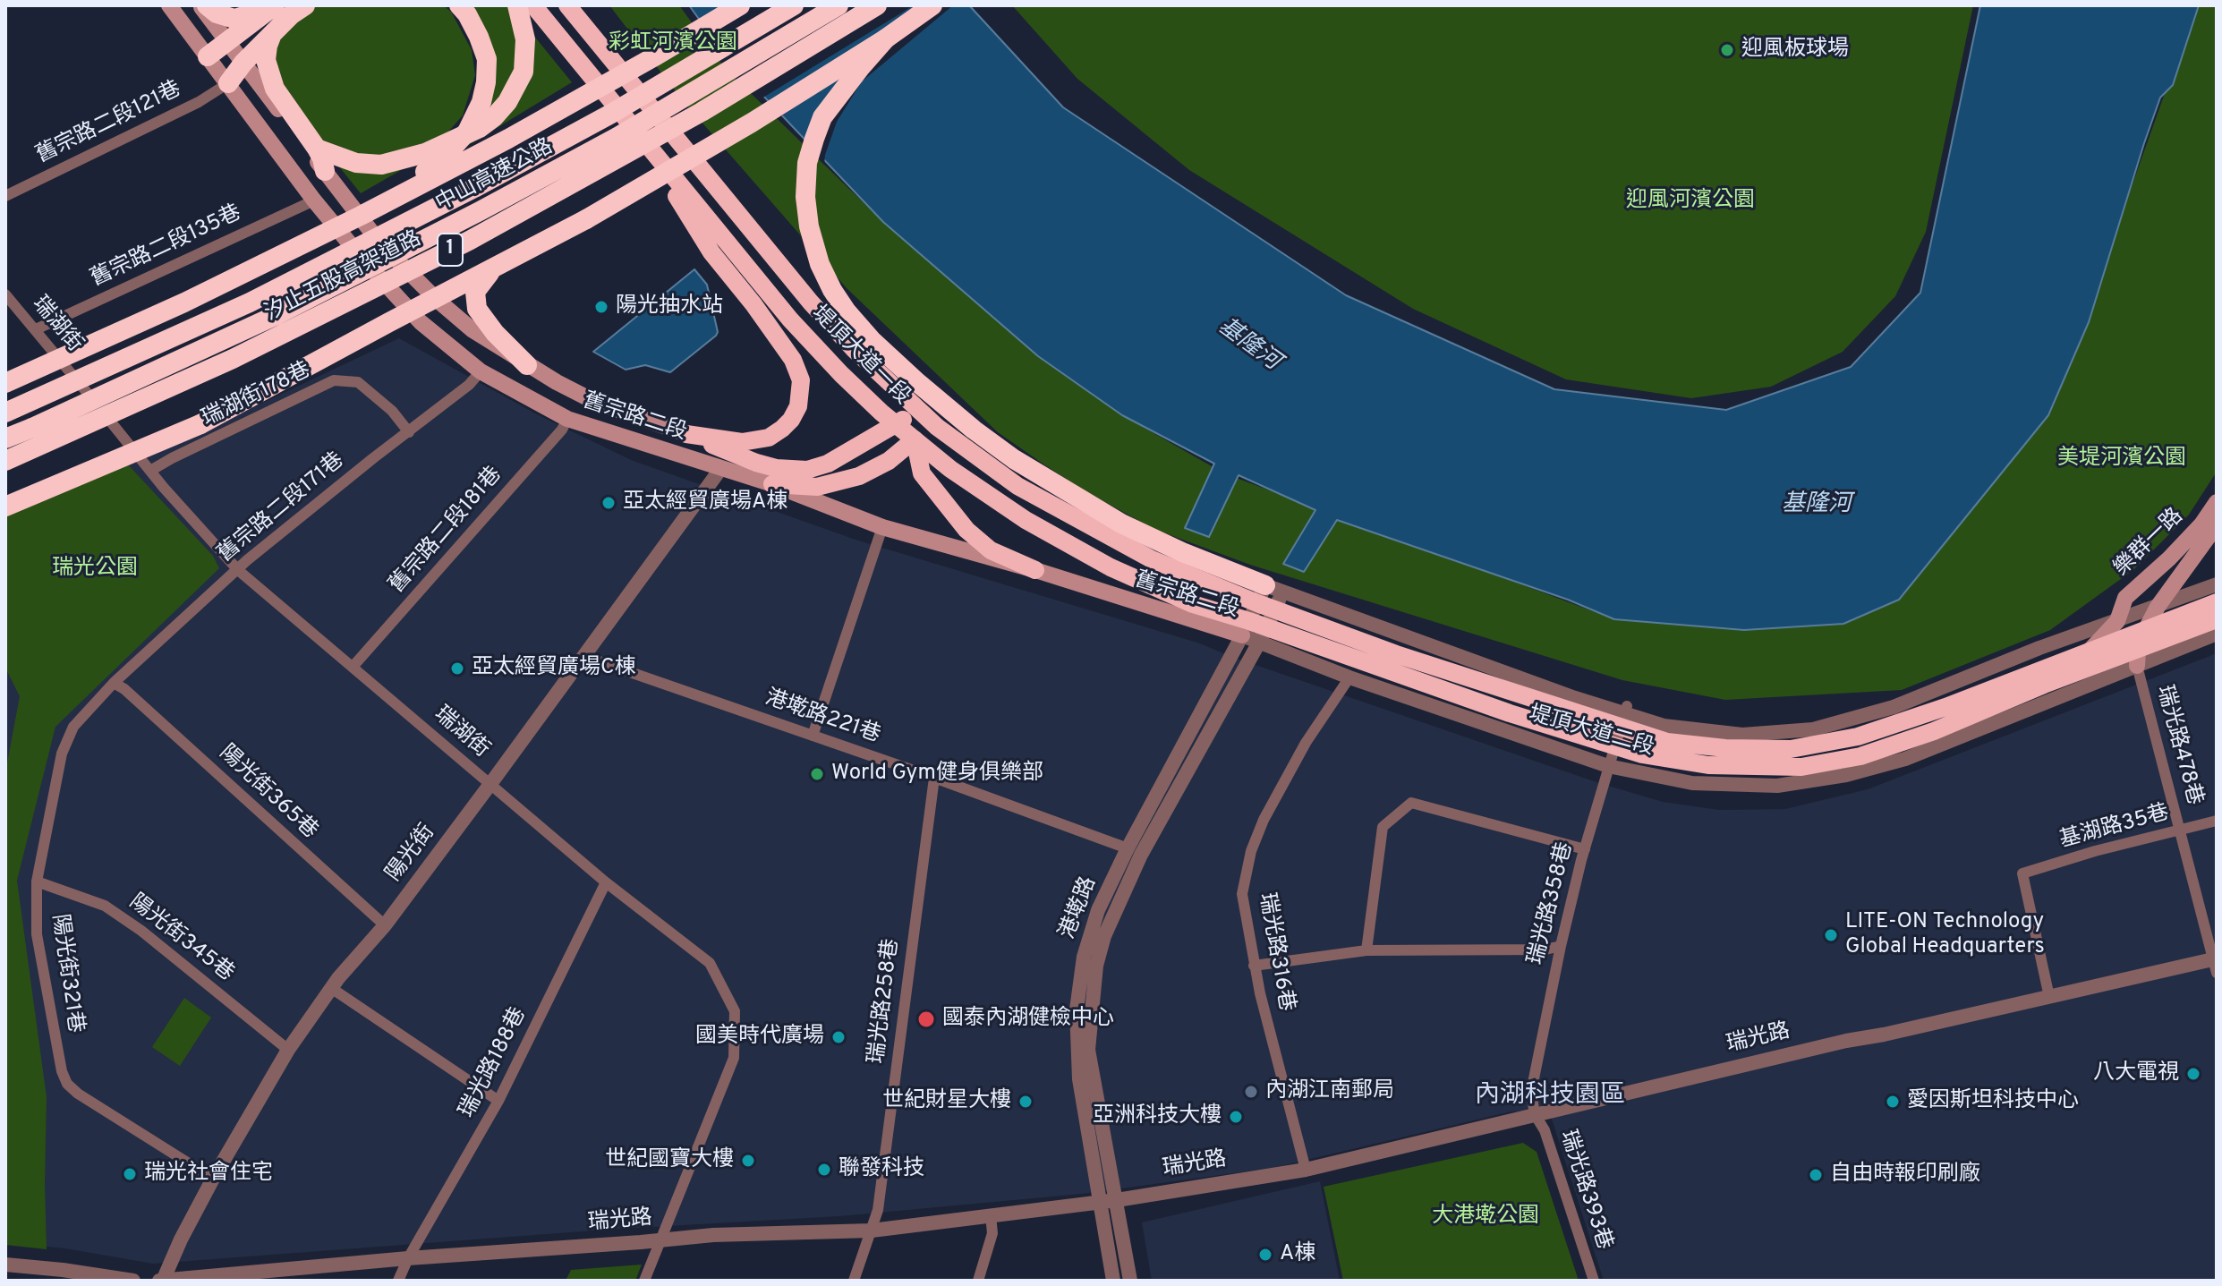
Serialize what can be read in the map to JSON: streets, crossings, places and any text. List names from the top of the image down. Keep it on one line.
{"streets":{"highway":["中山高速公路","1","汐止五股高架道路","堤頂大道一段","堤頂大道二段"],"main road":["舊宗路二段","樂群一路"],"street":["舊宗路二段121巷","舊宗路二段135巷","瑞湖街","瑞湖街178巷","舊宗路二段171巷","舊宗路二段181巷","港墘路221巷","瑞光路478巷","陽光街365巷","基湖路35巷","陽光街","瑞光路358巷","港墘路","陽光街345巷","瑞光路316巷","陽光街321巷","瑞光路258巷","瑞光路","瑞光路188巷","瑞光路393巷"]},"crossings":[["舊宗路二段121巷","舊宗路二段"],["舊宗路二段135巷","瑞湖街"],["舊宗路二段135巷","舊宗路二段"],["瑞湖街","瑞湖街178巷"],["瑞湖街","舊宗路二段171巷"],["瑞湖街","舊宗路二段181巷"],["瑞湖街","陽光街"],["瑞湖街","瑞光路"],["瑞湖街","瑞光路188巷"],["堤頂大道一段","舊宗路二段"],["堤頂大道一段","堤頂大道二段"],["堤頂大道一段","港墘路"],["瑞湖街178巷","舊宗路二段171巷"],["舊宗路二段","舊宗路二段171巷"],["舊宗路二段","舊宗路二段181巷"],["舊宗路二段","堤頂大道二段"],["舊宗路二段","陽光街"],["舊宗路二段","港墘路"],["舊宗路二段171巷","陽光街365巷"],["舊宗路二段171巷","陽光街321巷"],["樂群一路","堤頂大道二段"],["樂群一路","瑞光路478巷"],["港墘路221巷","陽光街"],["港墘路221巷","港墘路"],["港墘路221巷","瑞光路258巷"],["堤頂大道二段","瑞光路478巷"],["堤頂大道二段","瑞光路358巷"],["堤頂大道二段","港墘路"],["堤頂大道二段","瑞光路316巷"],["瑞光路478巷","基湖路35巷"],["瑞光路478巷","瑞光路"],["陽光街365巷","陽光街"],["陽光街365巷","陽光街321巷"],["基湖路35巷","瑞光路"],["陽光街","陽光街345巷"],["陽光街","陽光街321巷"],["陽光街","瑞光路"],["瑞光路358巷","瑞光路"],["瑞光路358巷","瑞光路393巷"],["港墘路","瑞光路"],["陽光街345巷","陽光街321巷"],["瑞光路316巷","瑞光路"],["瑞光路258巷","瑞光路"],["瑞光路","瑞光路188巷"],["瑞光路","瑞光路393巷"]],"districts":["內湖科技園區"],"water":["基隆河"],"parks":["彩虹河濱公園","迎風河濱公園","美堤河濱公園","瑞光公園","大港墘公園"],"places":["迎風板球場","陽光抽水站","亞太經貿廣場A棟","亞太經貿廣場C棟","World Gym健身俱樂部","LITE-ON Technology Global Headquarters","國泰內湖健檢中心","國美時代廣場","八大電視","內湖江南郵局","世紀財星大樓","愛因斯坦科技中心","亞洲科技大樓","世紀國寶大樓","聯發科技","瑞光社會住宅","自由時報印刷廠","A棟"]}
